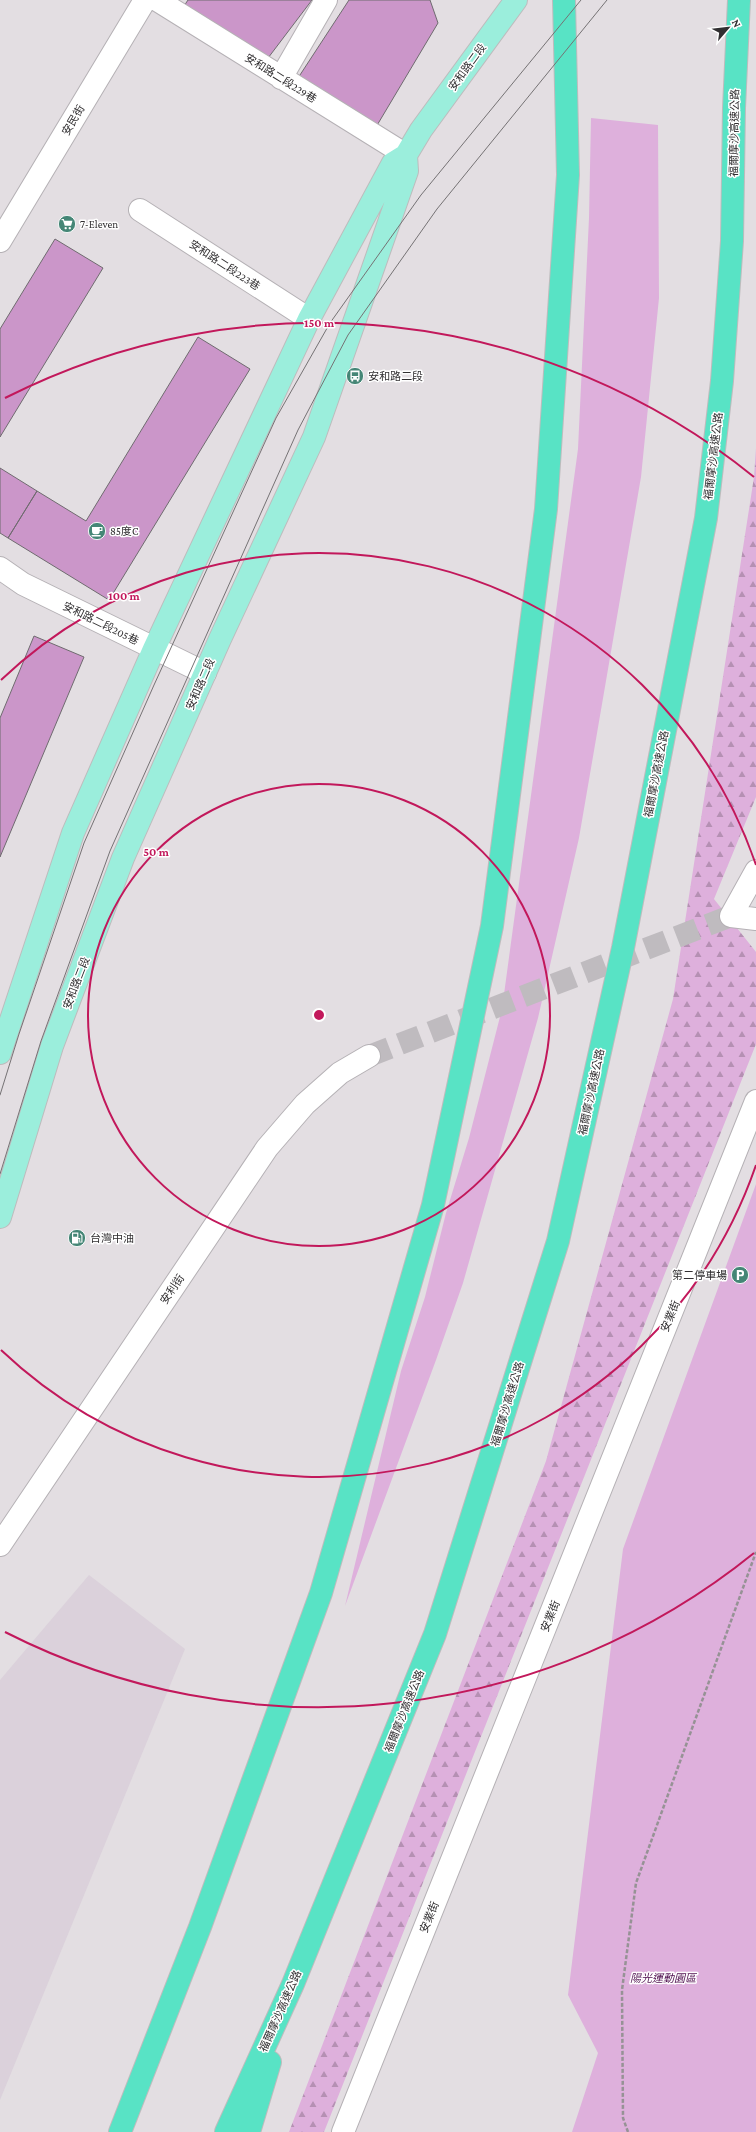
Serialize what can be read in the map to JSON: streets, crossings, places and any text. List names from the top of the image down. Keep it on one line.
{"streets":{"highway":["福爾摩沙高速公路"],"main road":["安和路二段"],"street":["安和路二段229巷","安民街","安和路二段223巷","安和路二段205巷","安利街","安業街"]},"crossings":[["安和路二段","安和路二段229巷"],["安和路二段","安和路二段223巷"],["安和路二段","安和路二段205巷"]],"parks":["陽光運動園區"],"places":{"supermarket":["7-Eleven"],"bus stop":["安和路二段"],"cafe":["85度C"],"fuel station":["台灣中油"],"parking":["第二停車場"]},"north":"top right","rings":["150 m","100 m","50 m"]}
